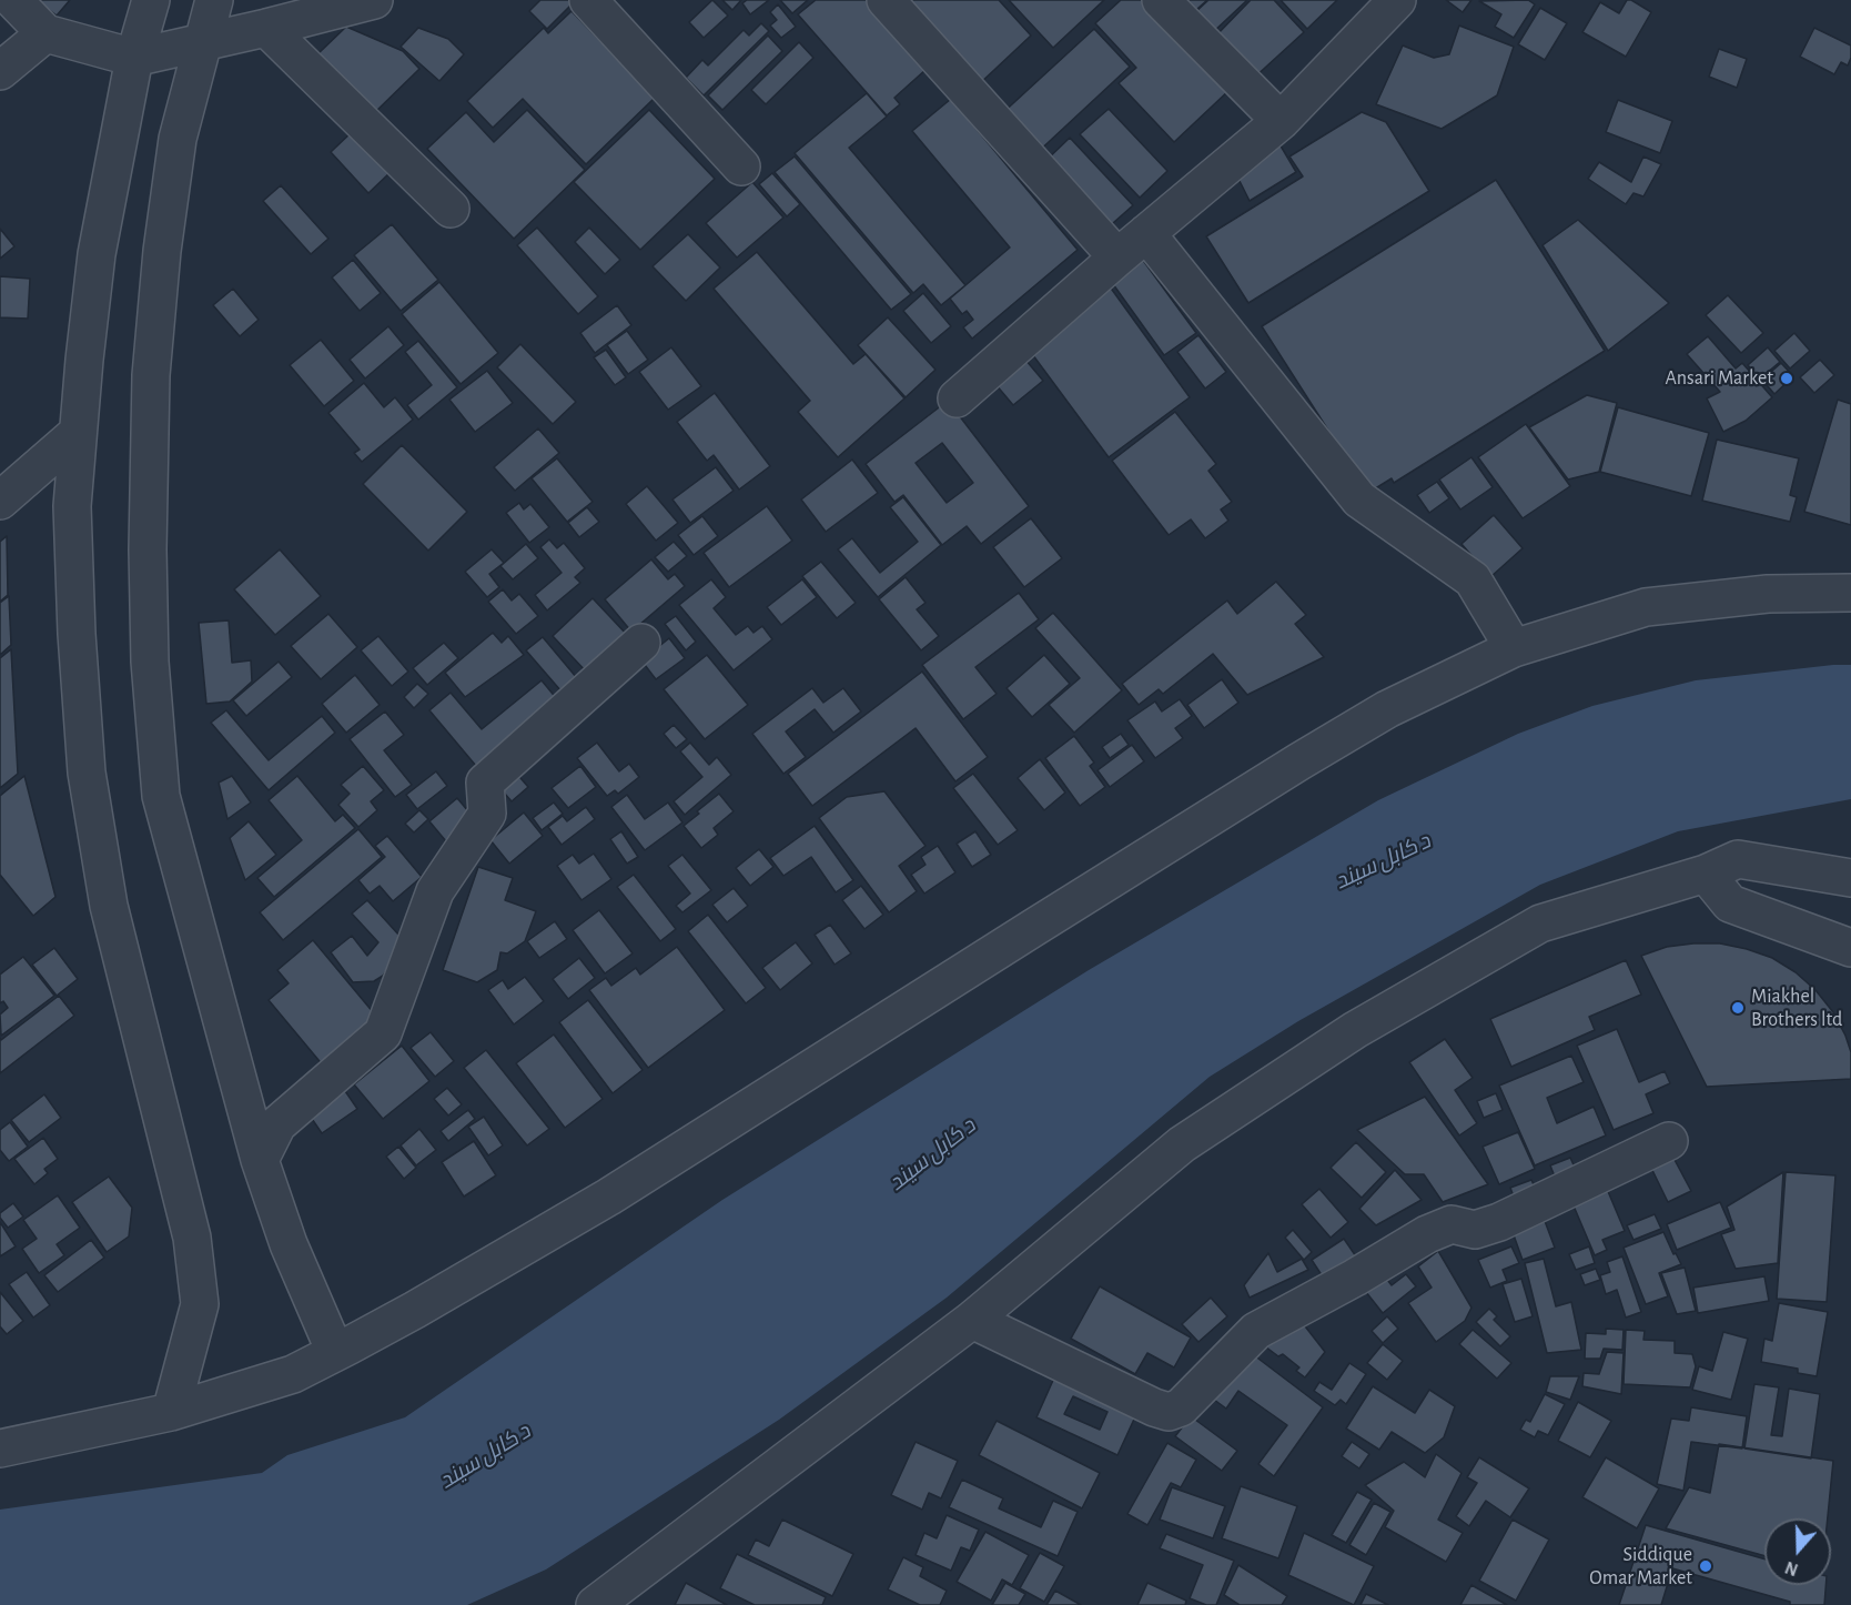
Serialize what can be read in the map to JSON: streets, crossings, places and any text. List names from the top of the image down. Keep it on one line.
{"water":["د کابل سيند"],"places":["Ansari Market","Miakhel Brothers ltd","Siddique Omar Market"],"north":"bottom"}
